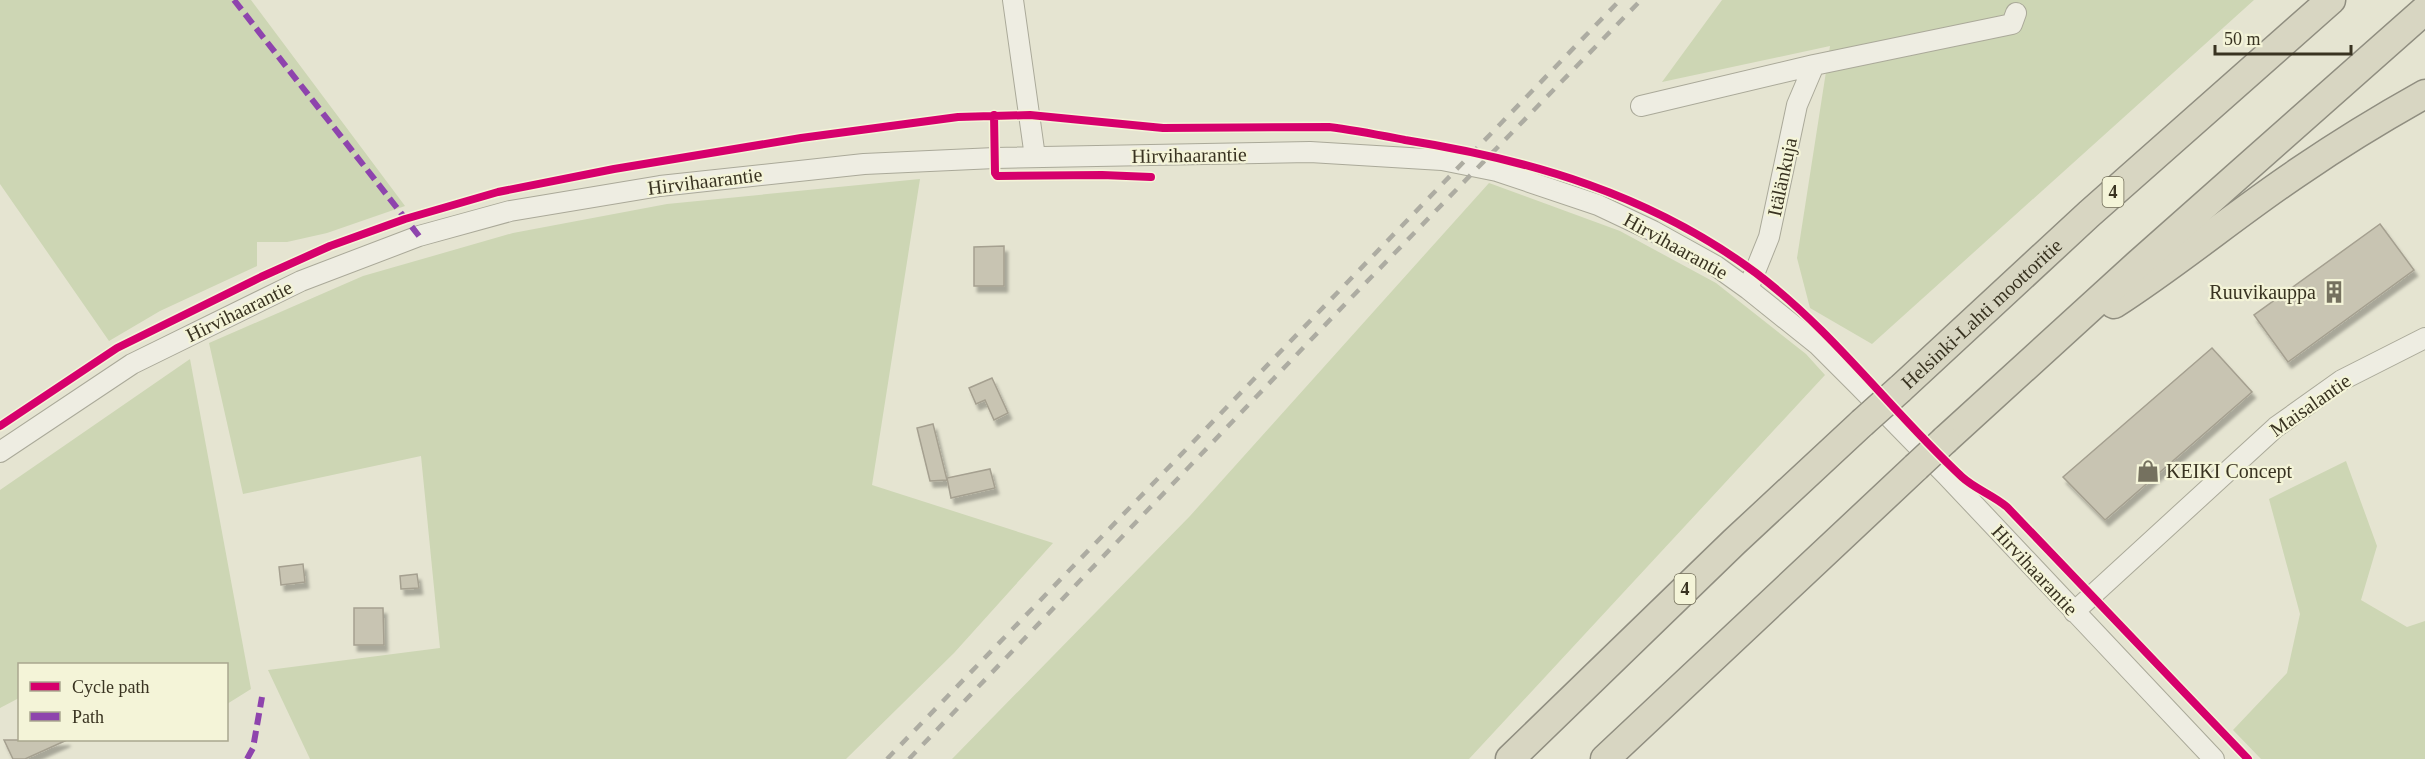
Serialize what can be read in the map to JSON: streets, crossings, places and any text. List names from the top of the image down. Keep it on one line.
{"streets":{"highway":["4","Helsinki-Lahti moottoritie"],"street":["Hirvihaarantie","Itälänkuja","Maisalantie"]},"crossings":[["Hirvihaarantie","Itälänkuja"],["Hirvihaarantie","Maisalantie"]],"places":{"building":["Ruuvikauppa"],"shop":["KEIKI Concept"]},"legend":["Cycle path","Path"],"scale_bar":"50 m"}
